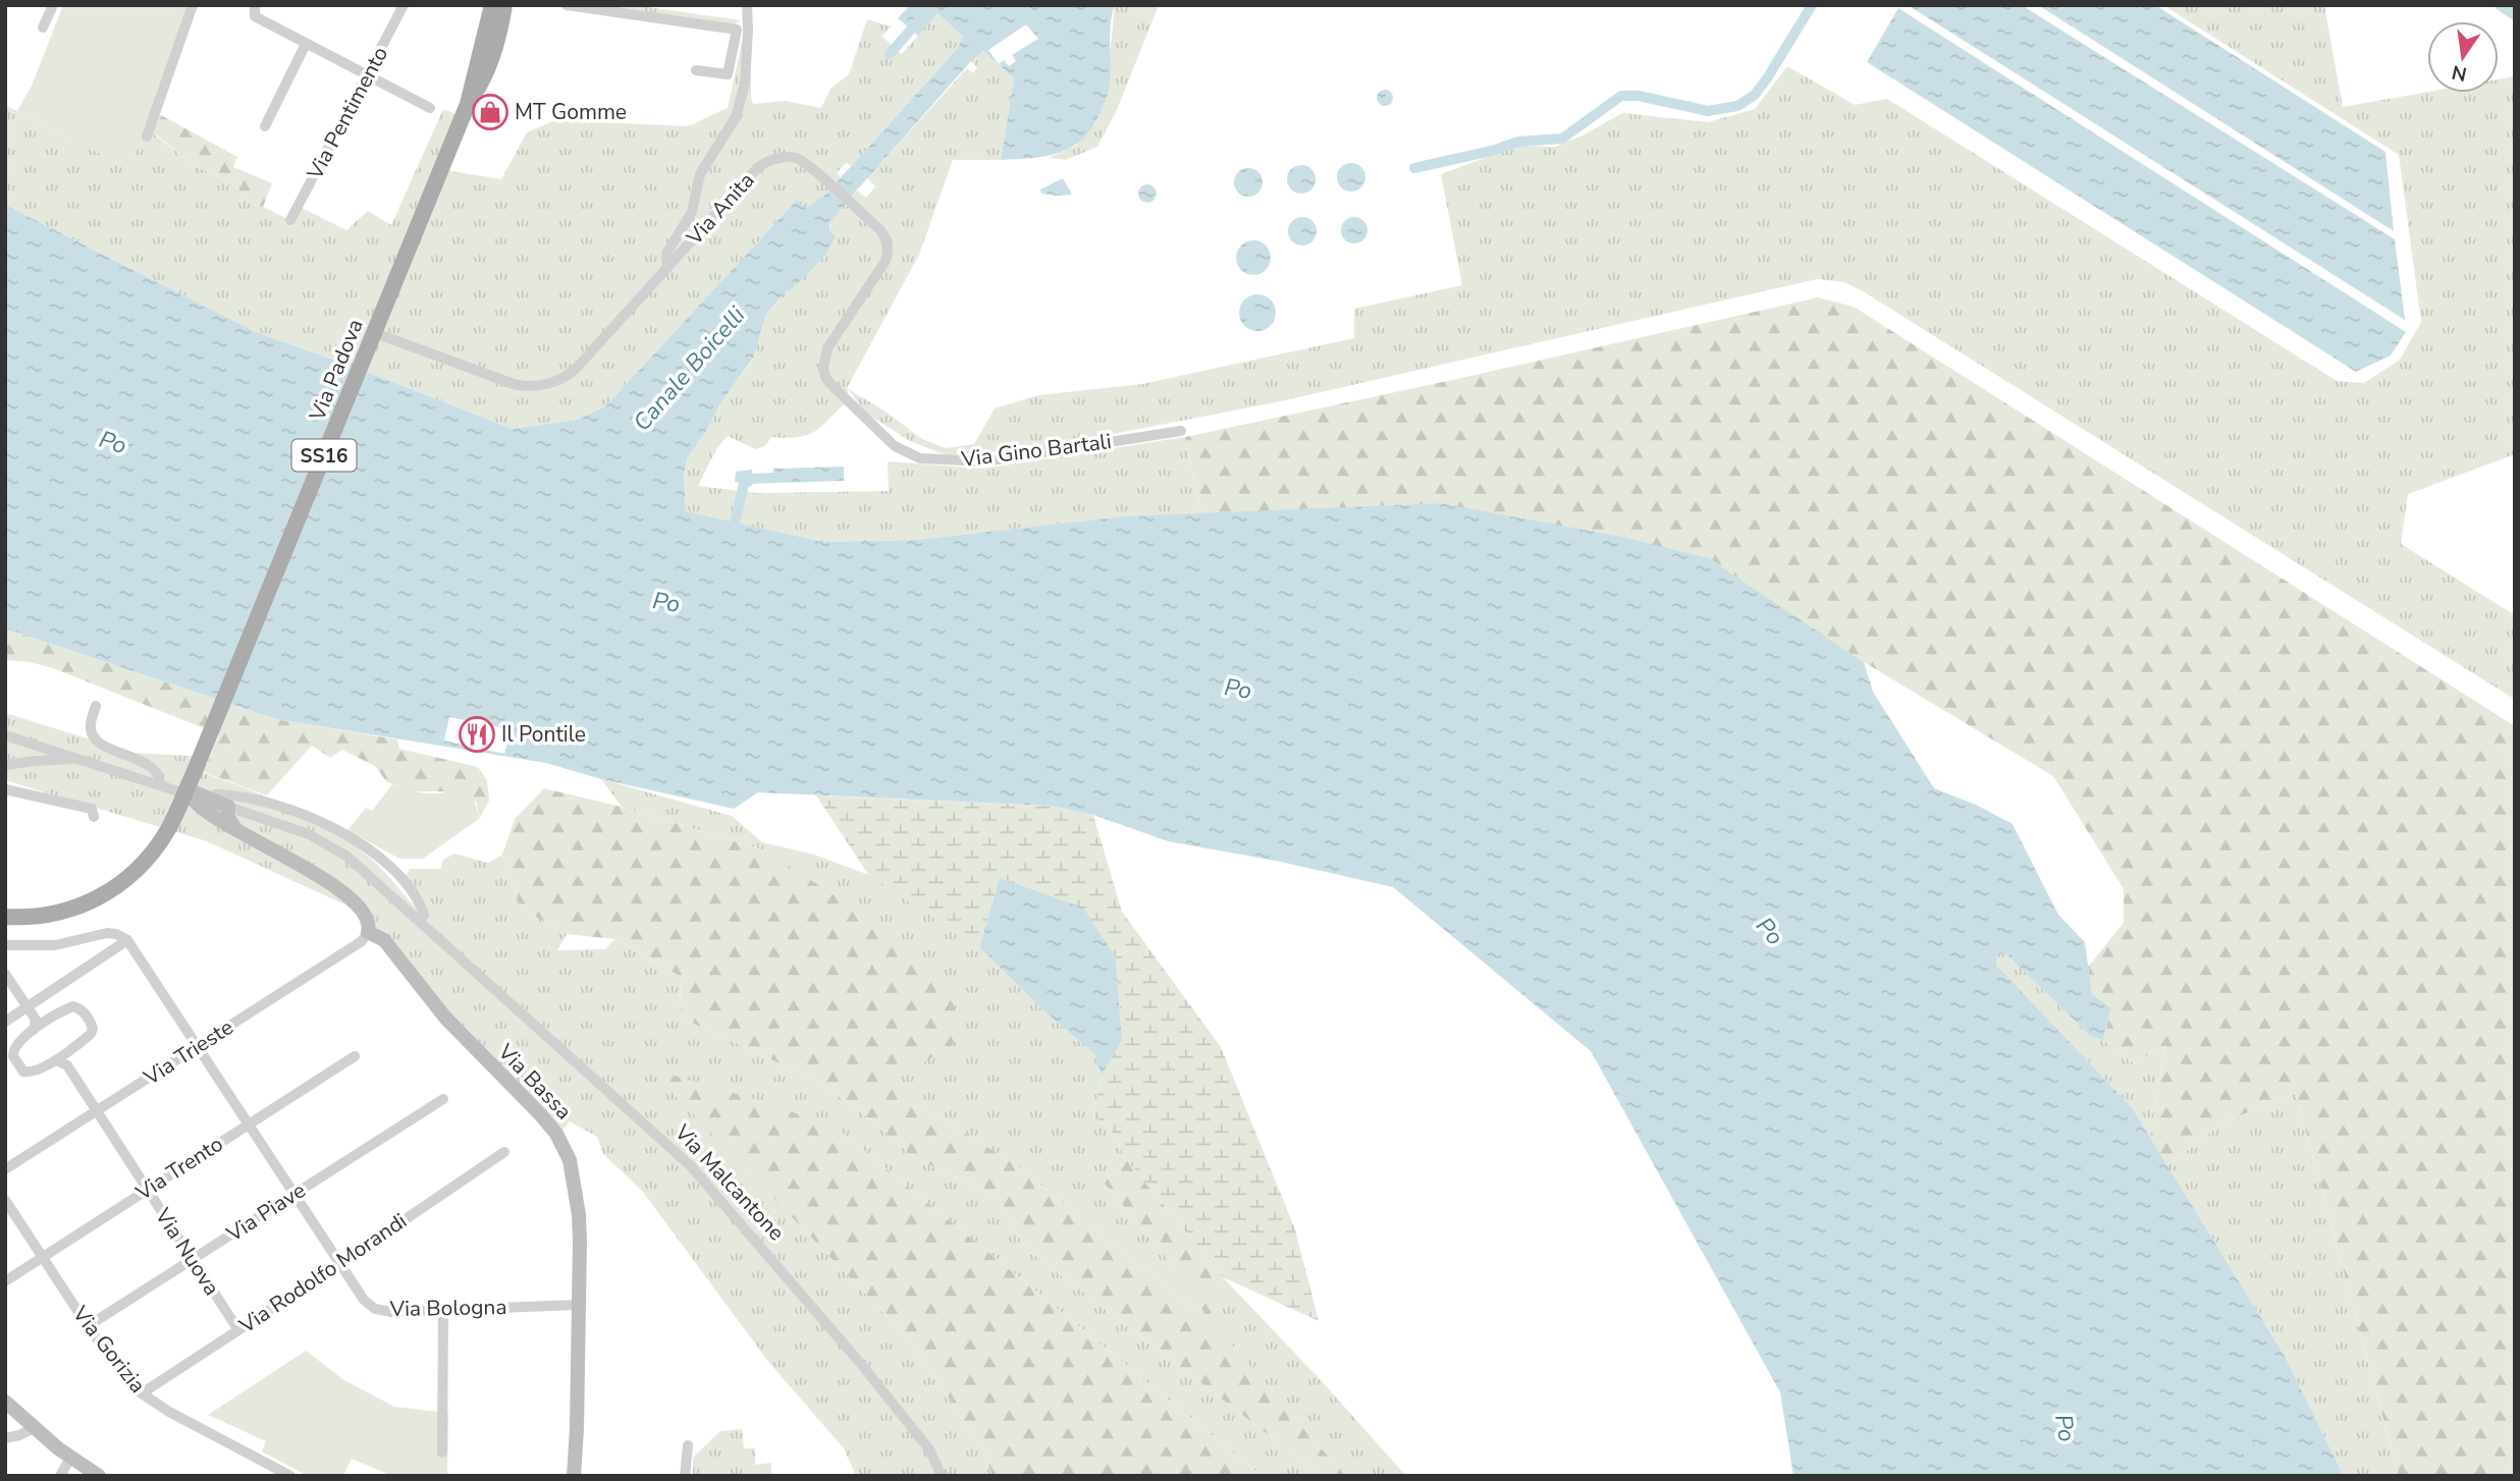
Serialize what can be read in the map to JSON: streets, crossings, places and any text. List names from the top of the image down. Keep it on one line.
{"streets":{"main road":["Via Padova","SS16"],"street":["Via Pentimento","Via Anita","Via Gino Bartali","Via Trieste","Via Bassa","Via Trento","Via Malcantone","Via Piave","Via Nuova","Via Rodolfo Morandi","Via Bologna","Via Gorizia"]},"crossings":[["Via Anita","Via Padova"],["Via Anita","Via Gino Bartali"],["Via Padova","SS16"],["Via Trieste","Via Bassa"],["Via Trieste","Via Nuova"],["Via Trieste","Via Bologna"],["Via Bassa","Via Malcantone"],["Via Bassa","Via Bologna"],["Via Trento","Via Nuova"],["Via Trento","Via Bologna"],["Via Trento","Via Gorizia"],["Via Piave","Via Nuova"],["Via Piave","Via Bologna"],["Via Piave","Via Gorizia"],["Via Nuova","Via Rodolfo Morandi"],["Via Rodolfo Morandi","Via Bologna"],["Via Rodolfo Morandi","Via Gorizia"]],"water":["Canale Boicelli","Po"],"places":{"shop":["MT Gomme"],"restaurant":["Il Pontile"]},"north":"bottom"}
